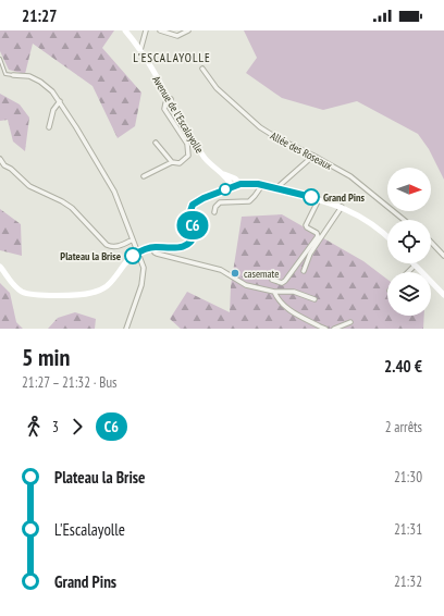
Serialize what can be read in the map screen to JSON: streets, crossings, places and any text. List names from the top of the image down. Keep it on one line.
{"streets":{"street":["Avenue de l'Escalayolle","Allée des Roseaux"]},"districts":["L'ESCALAYOLLE"],"places":["Grand Pins","Plateau la Brise","casemate"],"lines":["bus line C6"],"north":"right","page":{"status":"21:27","on_map":"C6","heading":["5 min","21:27 – 21:32 · Bus","2.40 €"],"legs":["3","C6","2 arrêts"],"list":[{"name":"Plateau la Brise","value":"21:30"},{"name":"L'Escalayolle","value":"21:31"},{"name":"Grand Pins","value":"21:32"}]}}
